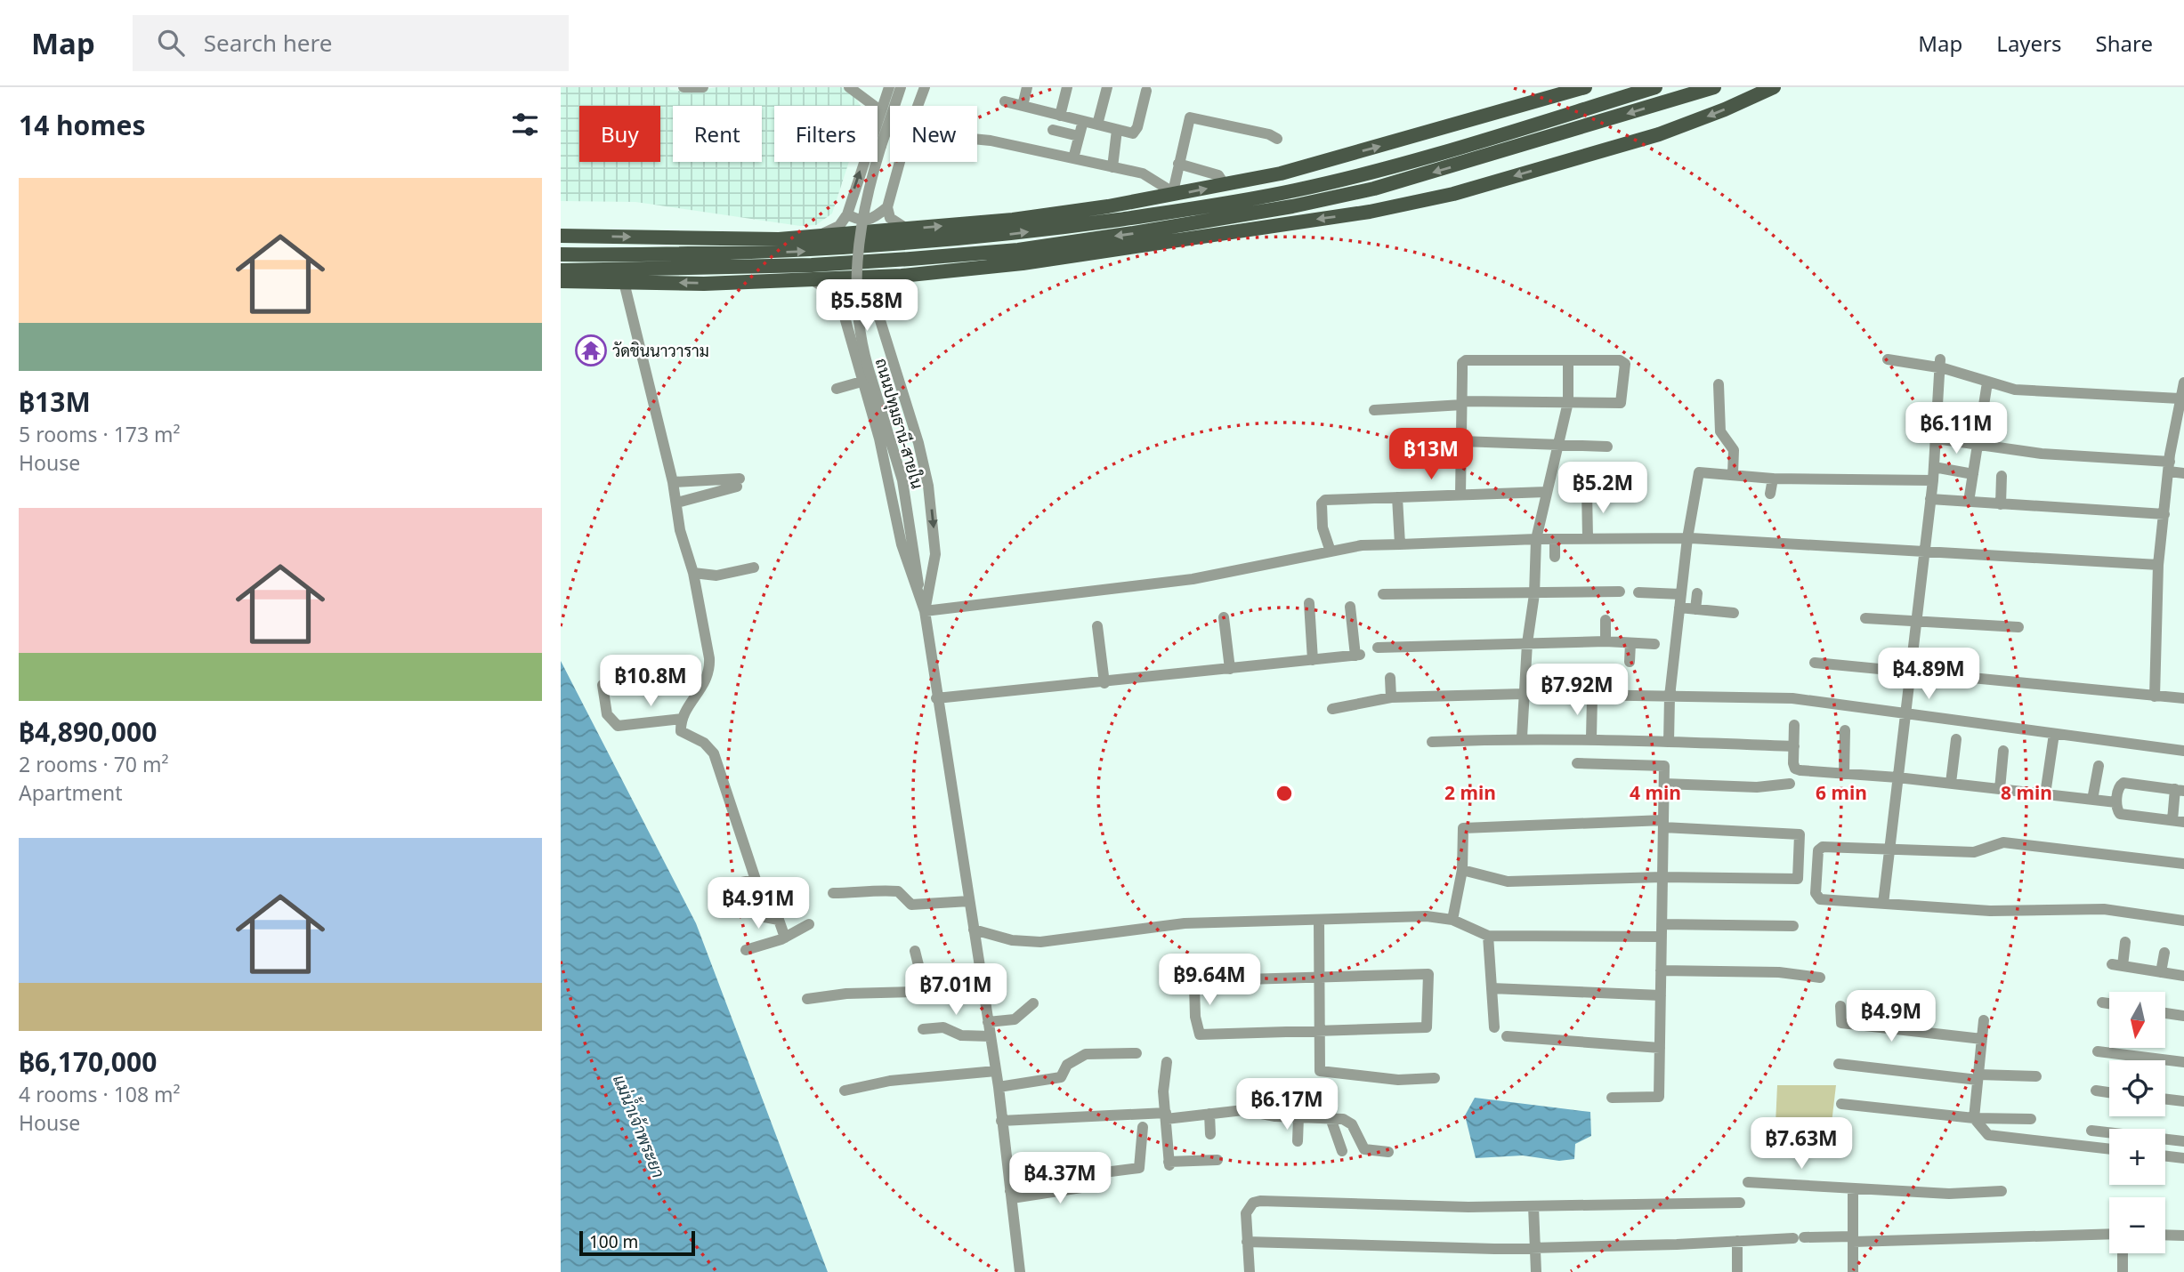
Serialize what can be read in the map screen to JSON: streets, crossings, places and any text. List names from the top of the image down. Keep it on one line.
{"streets":{"street":["ถนนปทุมธานี-สายใน"]},"water":["แม่น้ำเจ้าพระยา"],"places":{"temple":["วัดชินนาวาราม"]},"scale_bar":"100 m","north":"bottom","page":{"header":"Map","search":"Search here","nav":["Map","Layers","Share"],"heading":"14 homes","chip":["Buy","Rent","Filters","New"],"list":[{"name":"฿13M","note":"5 rooms · 173 m² · House"},{"name":"฿4,890,000","note":"2 rooms · 70 m² · Apartment"},{"name":"฿6,170,000","note":"4 rooms · 108 m² · House"}],"price":["฿5.58M","฿6.11M","฿13M","฿5.2M","฿4.89M","฿10.8M","฿7.92M","฿4.91M","฿9.64M","฿7.01M","฿4.9M","฿6.17M","฿7.63M","฿4.37M"],"map_buttons":["+","−"],"scale":"100 m"},"rings":["2 min","4 min","6 min","8 min"]}
